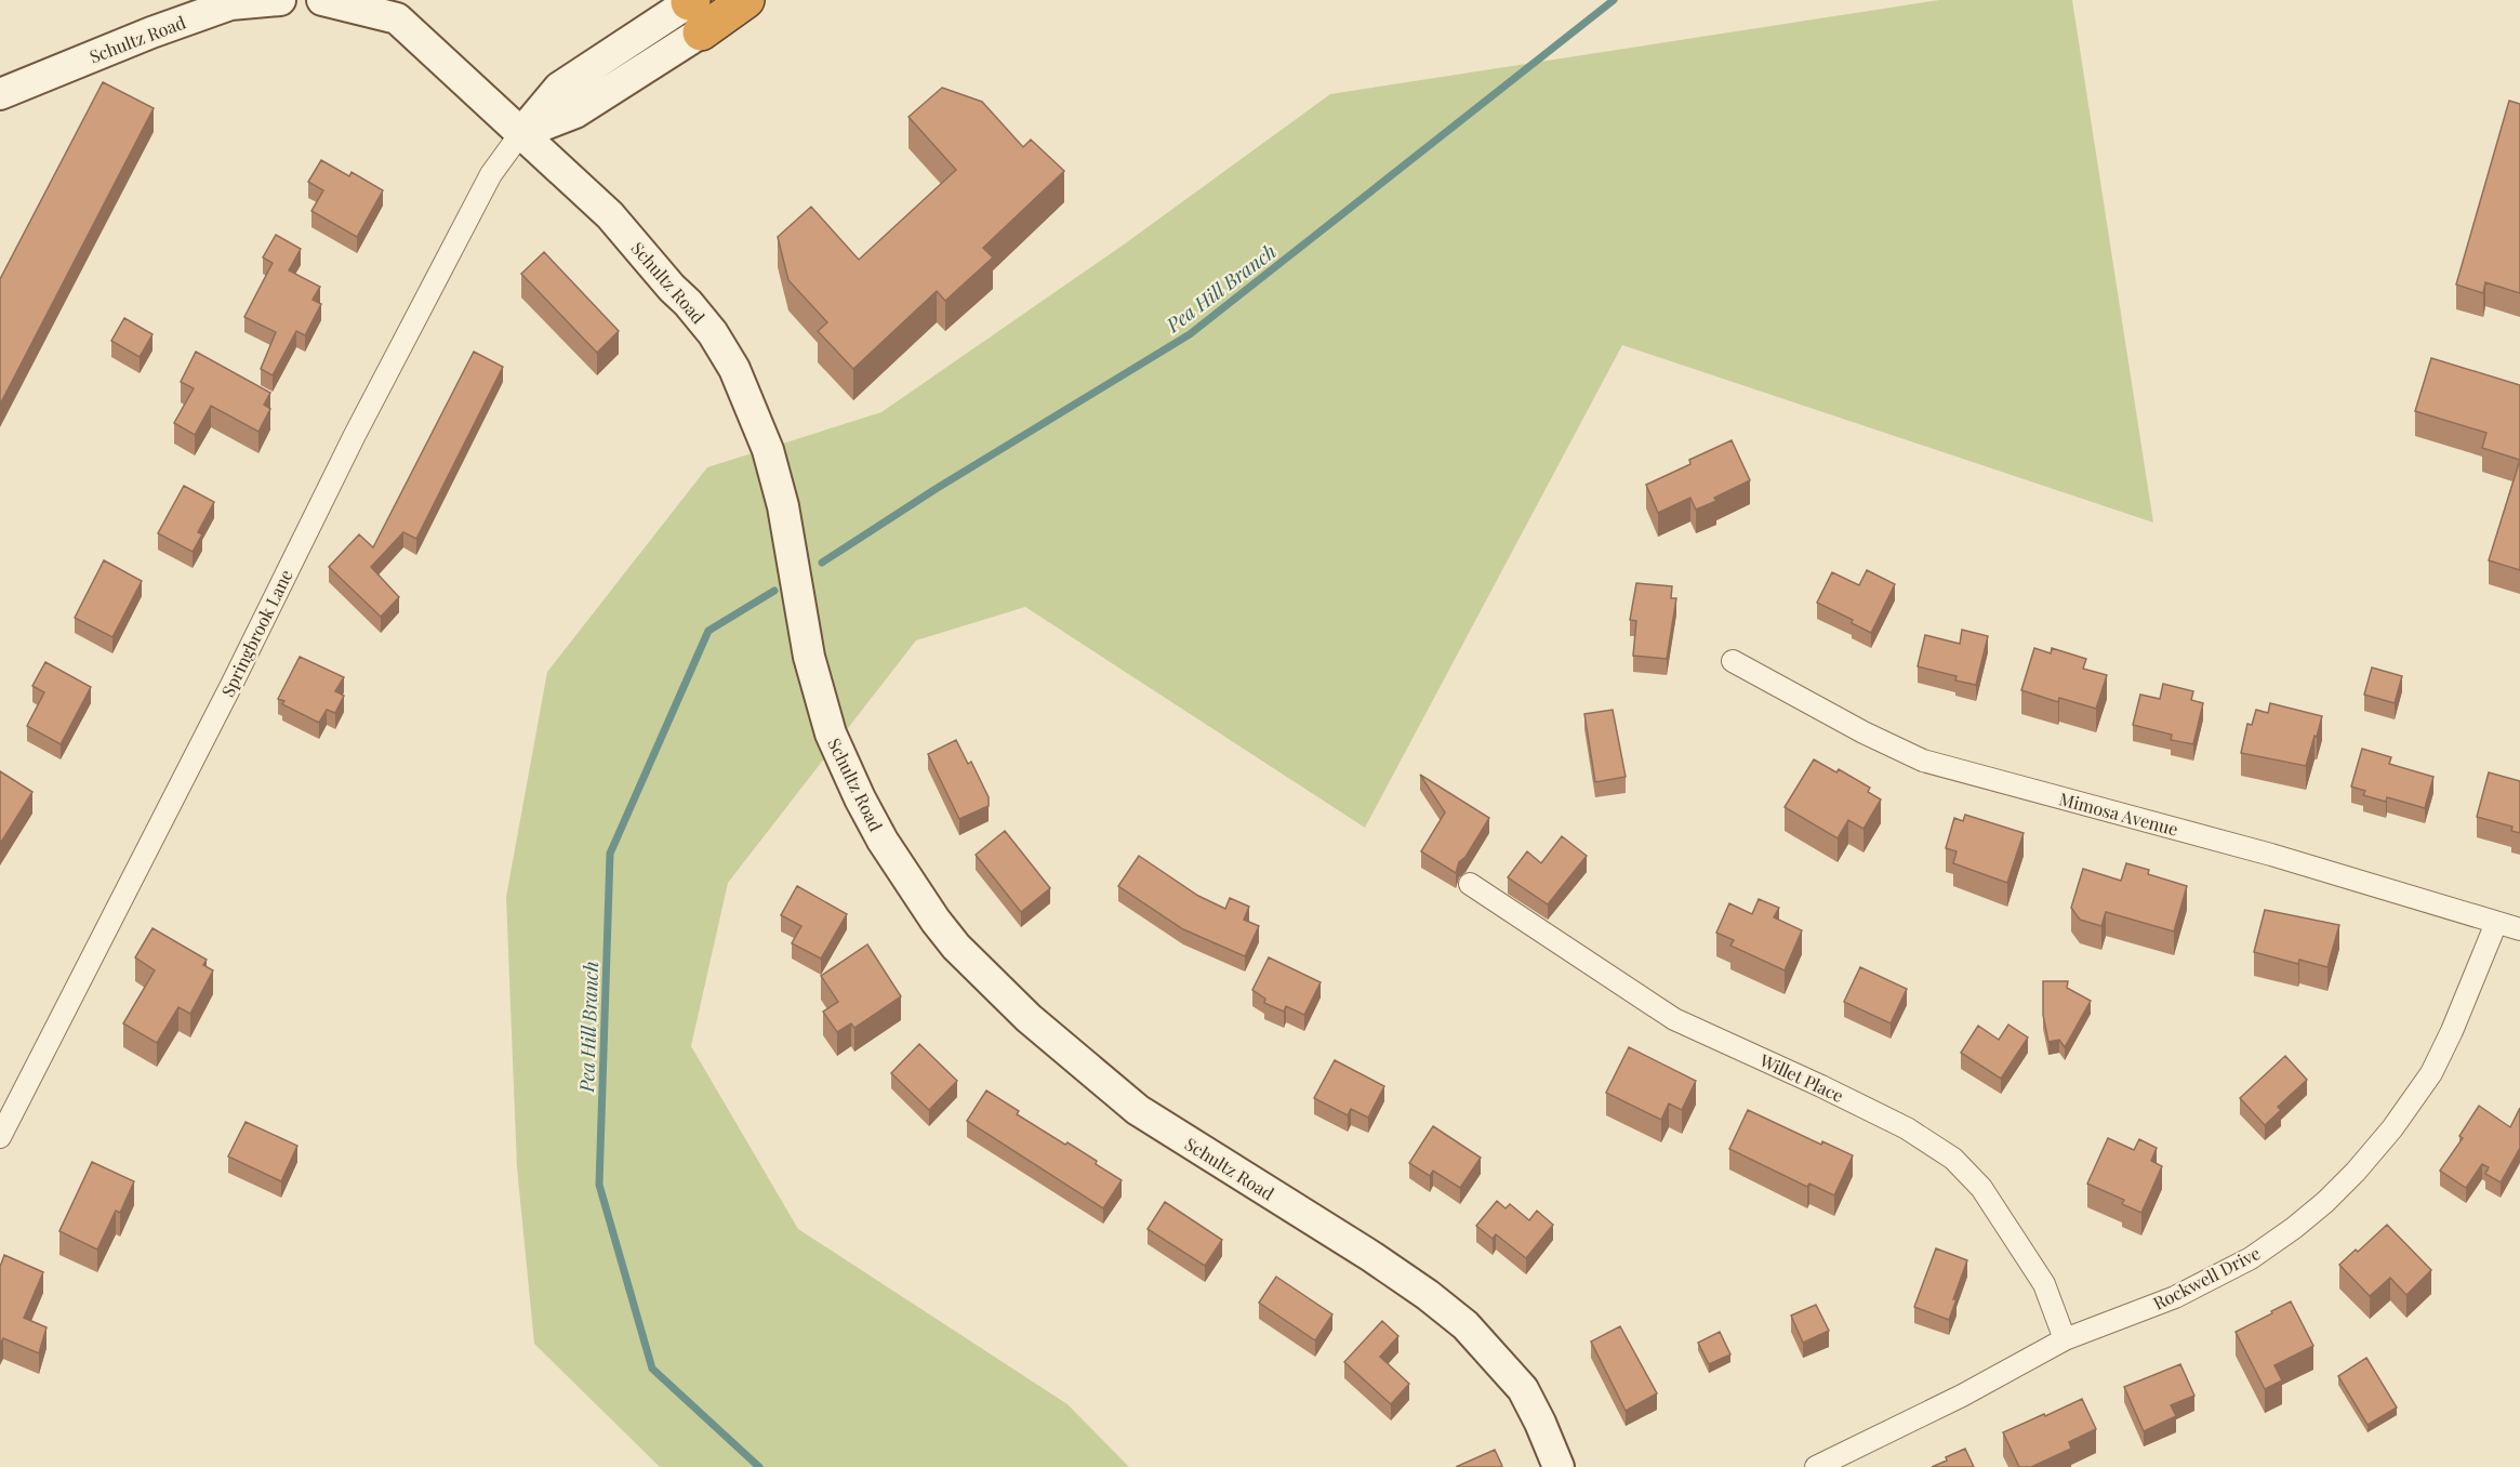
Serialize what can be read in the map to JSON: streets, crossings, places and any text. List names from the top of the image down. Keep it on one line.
{"streets":{"street":["Schultz Road","Springbrook Lane","Mimosa Avenue","Willet Place","Rockwell Drive"]},"crossings":[["Schultz Road","Springbrook Lane"],["Mimosa Avenue","Rockwell Drive"],["Willet Place","Rockwell Drive"]],"water":["Pea Hill Branch"]}
